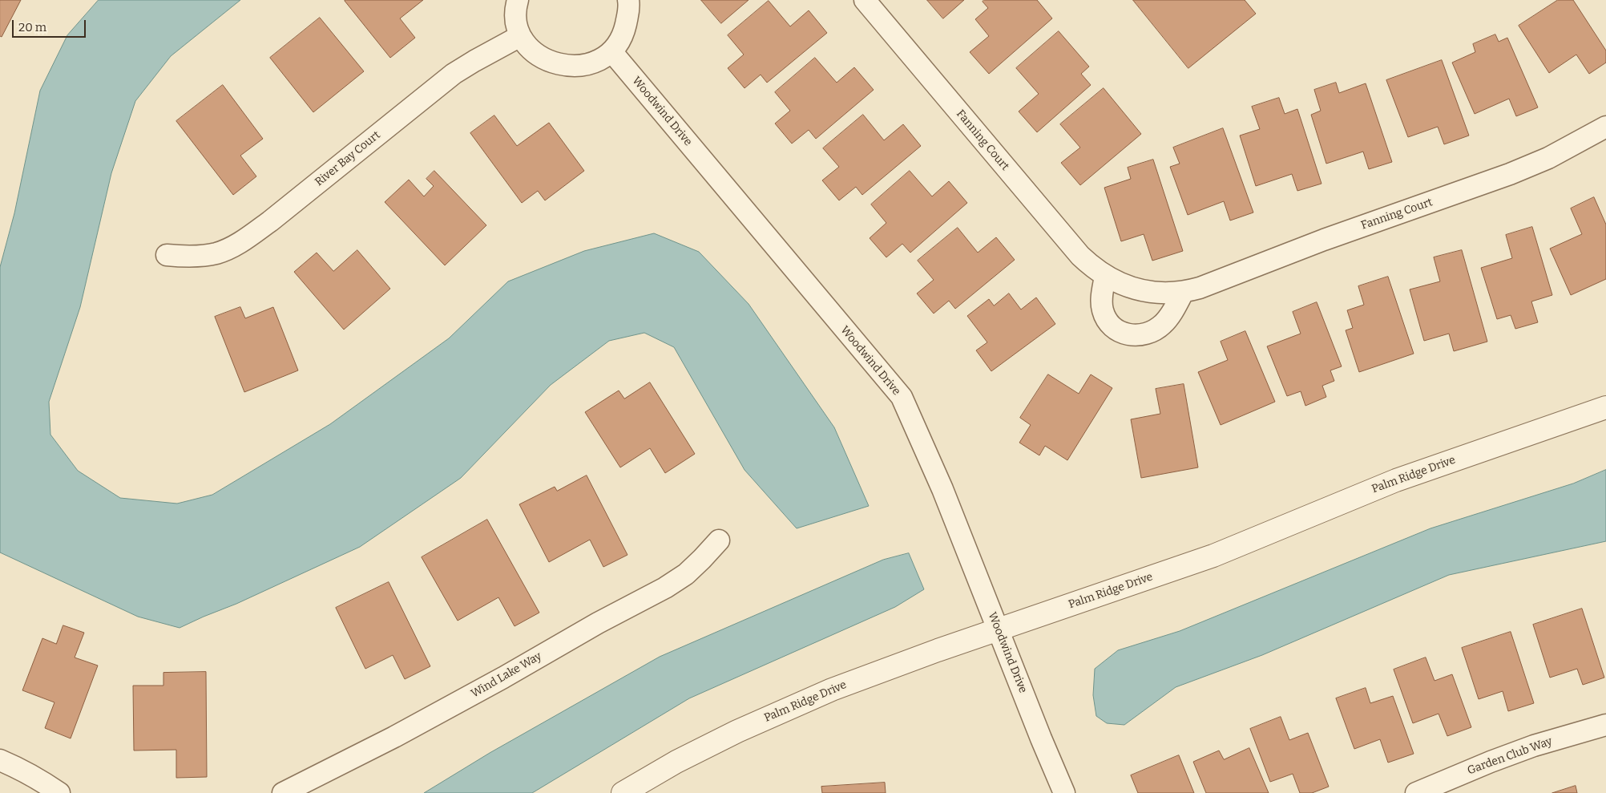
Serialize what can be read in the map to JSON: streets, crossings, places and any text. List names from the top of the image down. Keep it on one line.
{"streets":{"street":["Woodwind Drive","Fanning Court","River Bay Court","Palm Ridge Drive","Wind Lake Way","Garden Club Way"]},"crossings":[["Woodwind Drive","Palm Ridge Drive"]],"scale_bar":"20 m"}
